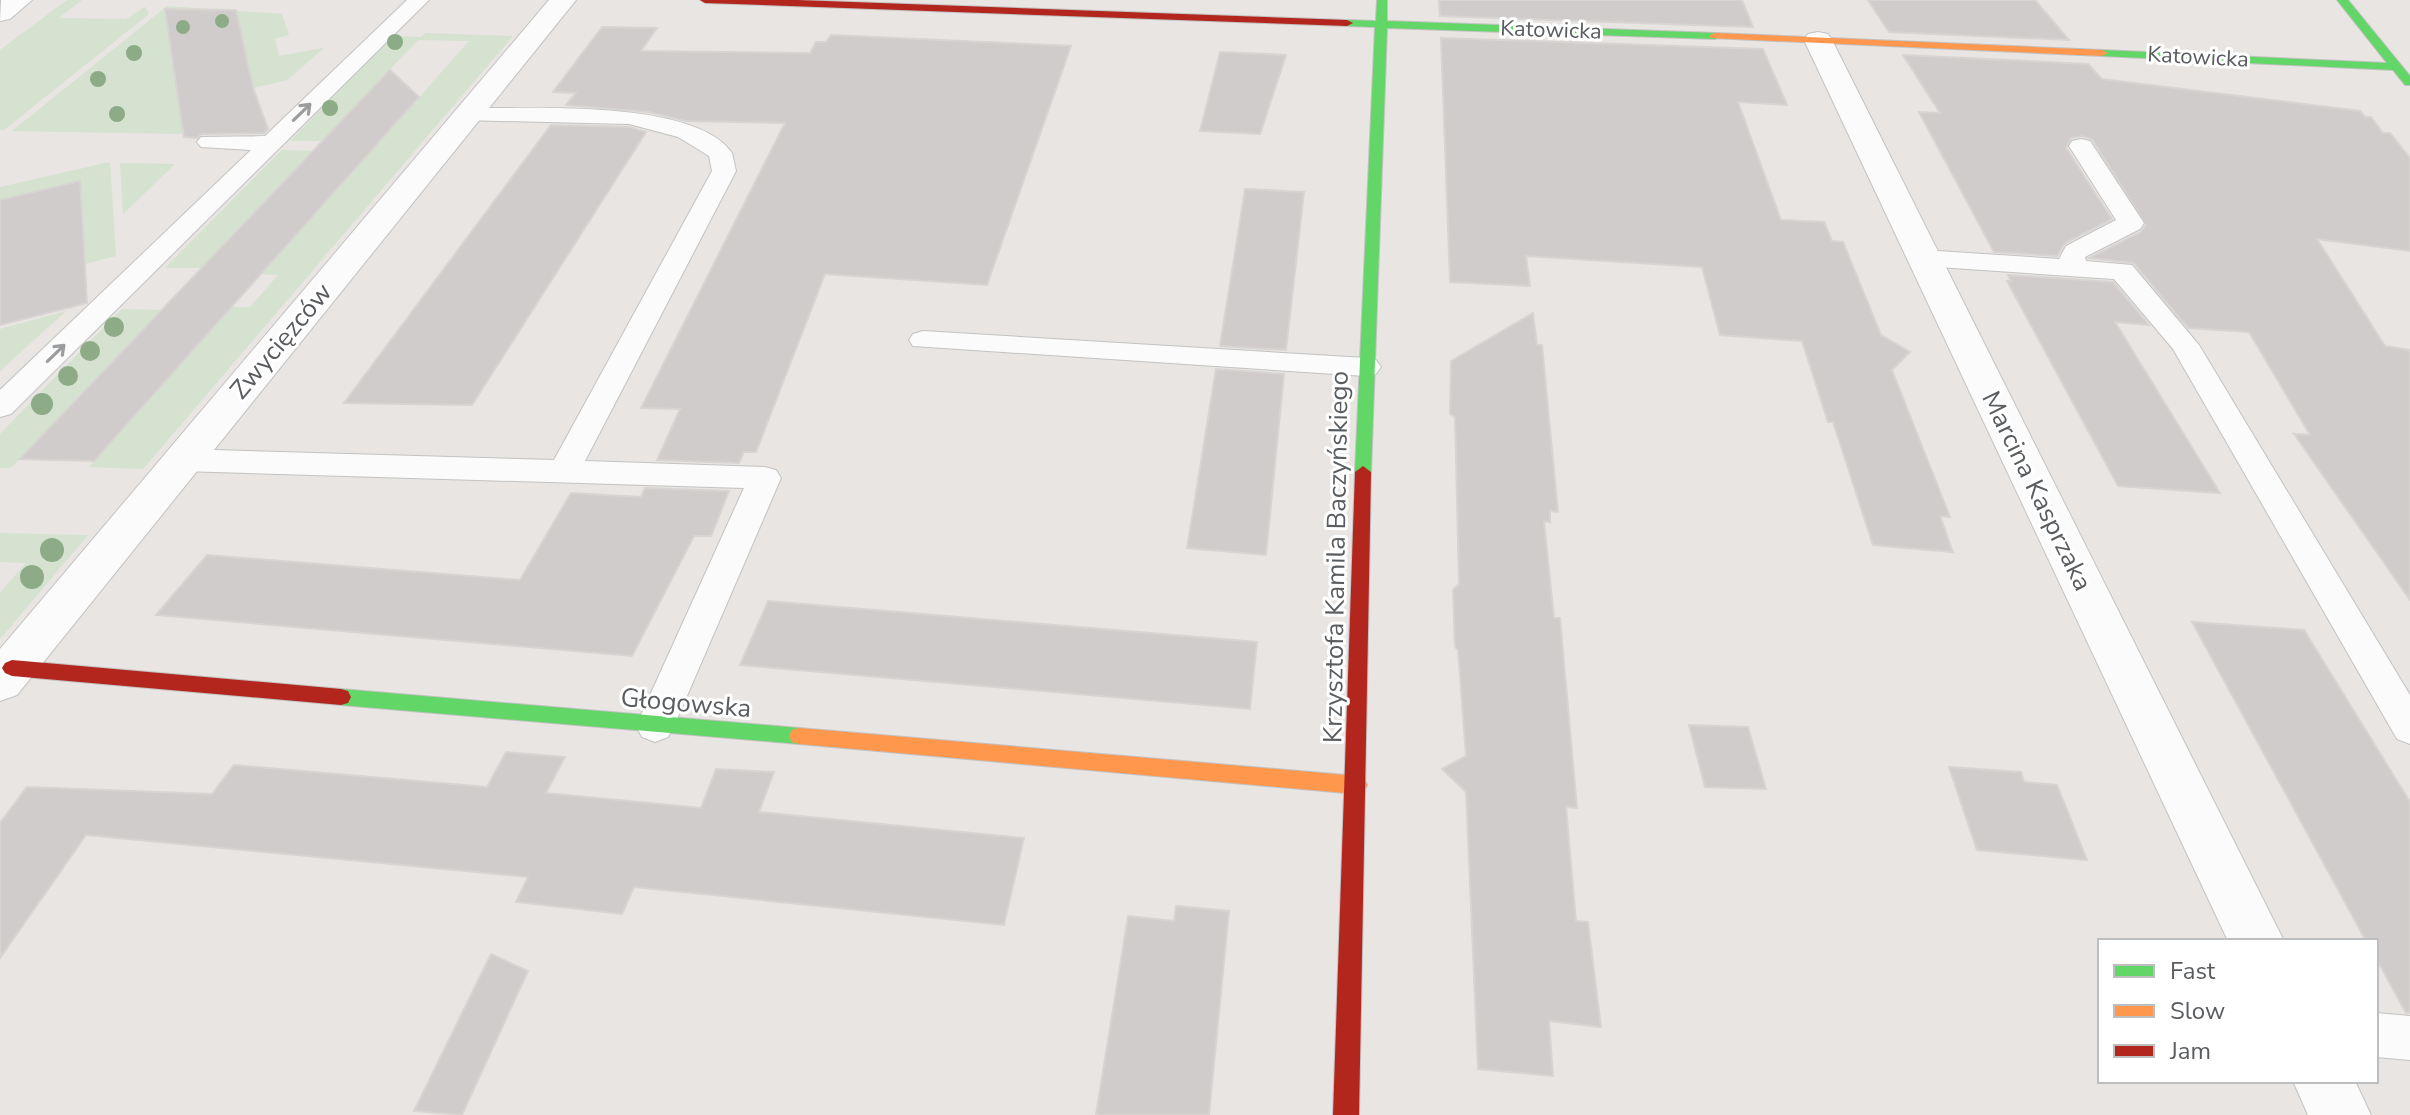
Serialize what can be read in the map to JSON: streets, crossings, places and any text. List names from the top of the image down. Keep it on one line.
{"streets":{"street":["Katowicka","Zwycięzców","Marcina Kasprzaka","Krzysztofa Kamila Baczyńskiego","Głogowska"]},"crossings":[["Katowicka","Marcina Kasprzaka"],["Katowicka","Krzysztofa Kamila Baczyńskiego"],["Zwycięzców","Głogowska"],["Krzysztofa Kamila Baczyńskiego","Głogowska"]],"legend":["Fast","Slow","Jam"]}
